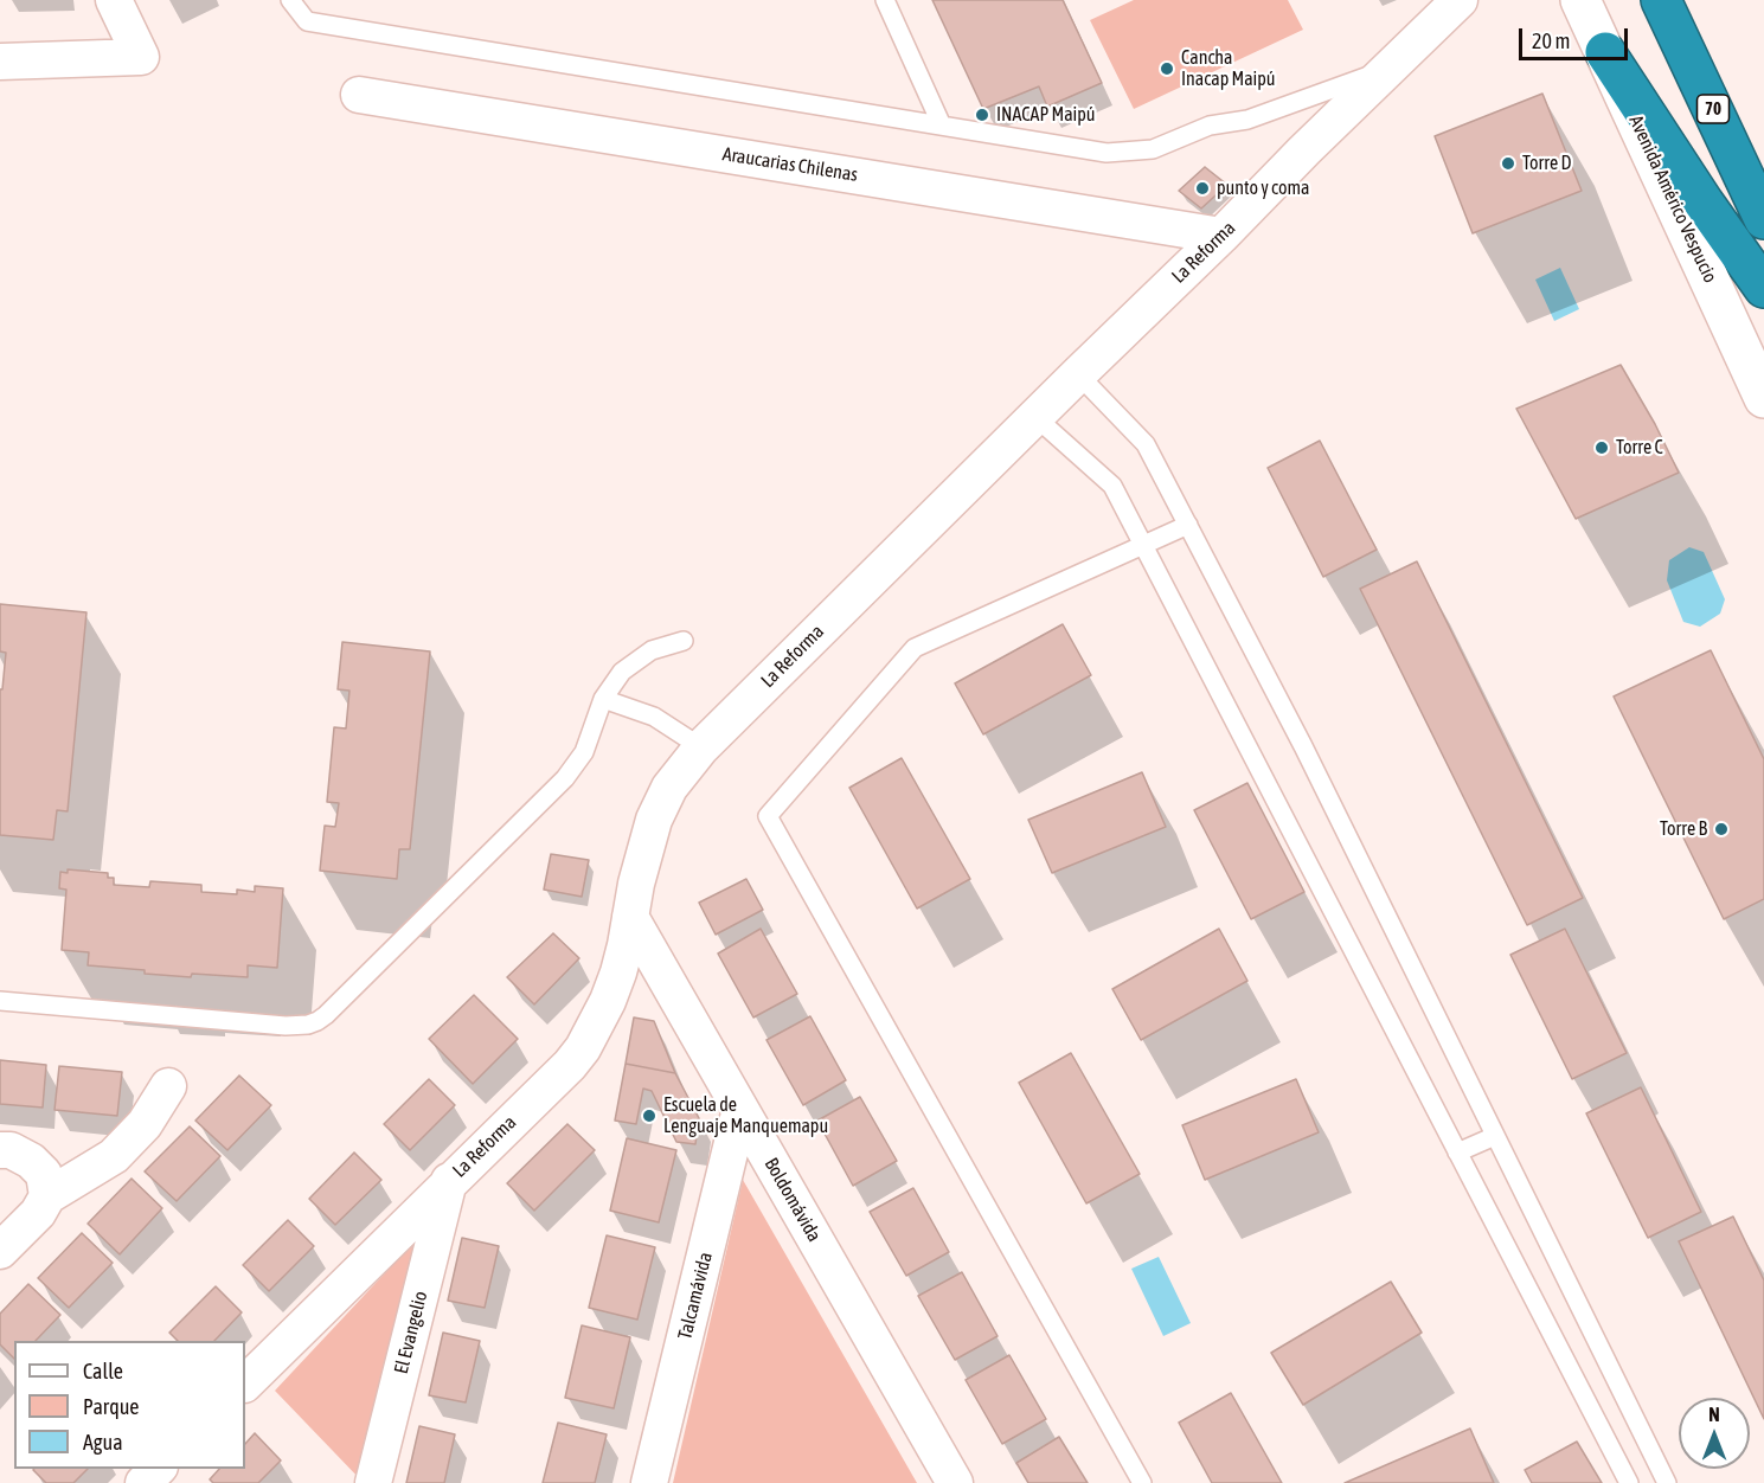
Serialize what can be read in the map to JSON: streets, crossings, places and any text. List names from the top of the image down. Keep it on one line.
{"streets":{"highway":["70"],"main road":["Avenida Américo Vespucio"],"street":["Araucarias Chilenas","La Reforma","Boldomávida","Talcamávida","El Evangelio"]},"crossings":[["Araucarias Chilenas","La Reforma"],["La Reforma","Boldomávida"],["La Reforma","El Evangelio"],["Boldomávida","Talcamávida"]],"places":["Cancha Inacap Maipú","INACAP Maipú","Torre D","punto y coma","Torre C","Torre B","Escuela de Lenguaje Manquemapu"],"legend":["Calle","Parque","Agua"],"scale_bar":"20 m","north":"top"}
